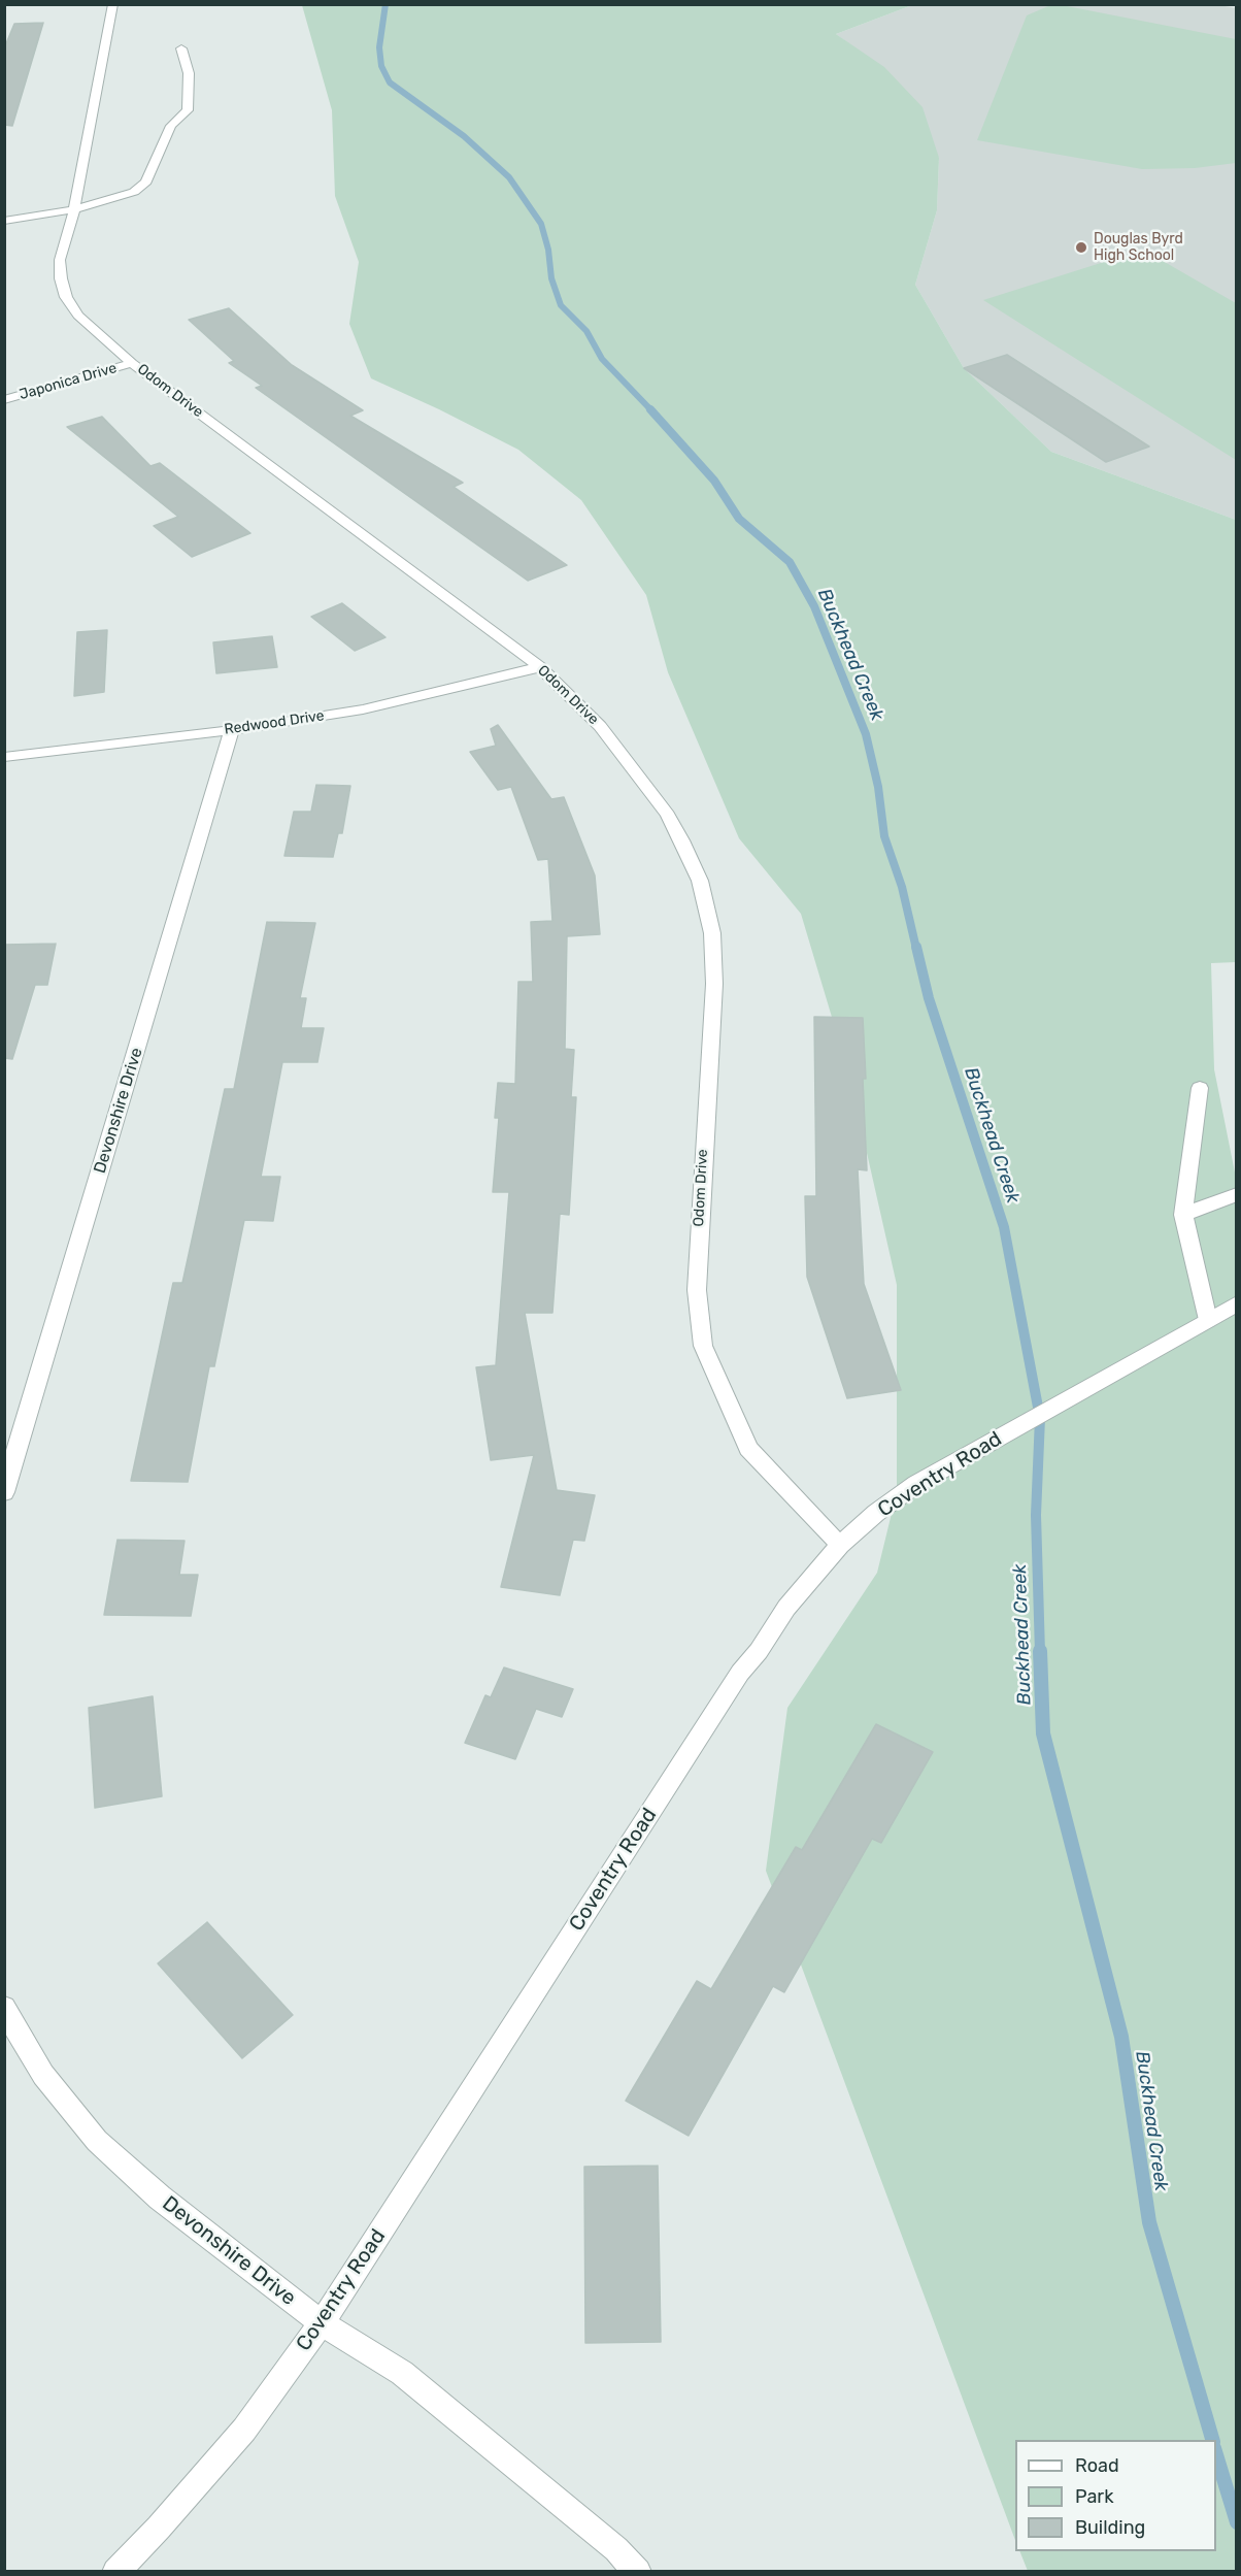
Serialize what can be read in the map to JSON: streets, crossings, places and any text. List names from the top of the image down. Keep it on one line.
{"streets":{"street":["Japonica Drive","Odom Drive","Redwood Drive","Devonshire Drive","Coventry Road"]},"crossings":[["Japonica Drive","Odom Drive"],["Odom Drive","Redwood Drive"],["Odom Drive","Coventry Road"],["Redwood Drive","Devonshire Drive"],["Devonshire Drive","Coventry Road"]],"water":["Buckhead Creek"],"places":["Douglas Byrd High School"],"legend":["Road","Park","Building"]}
